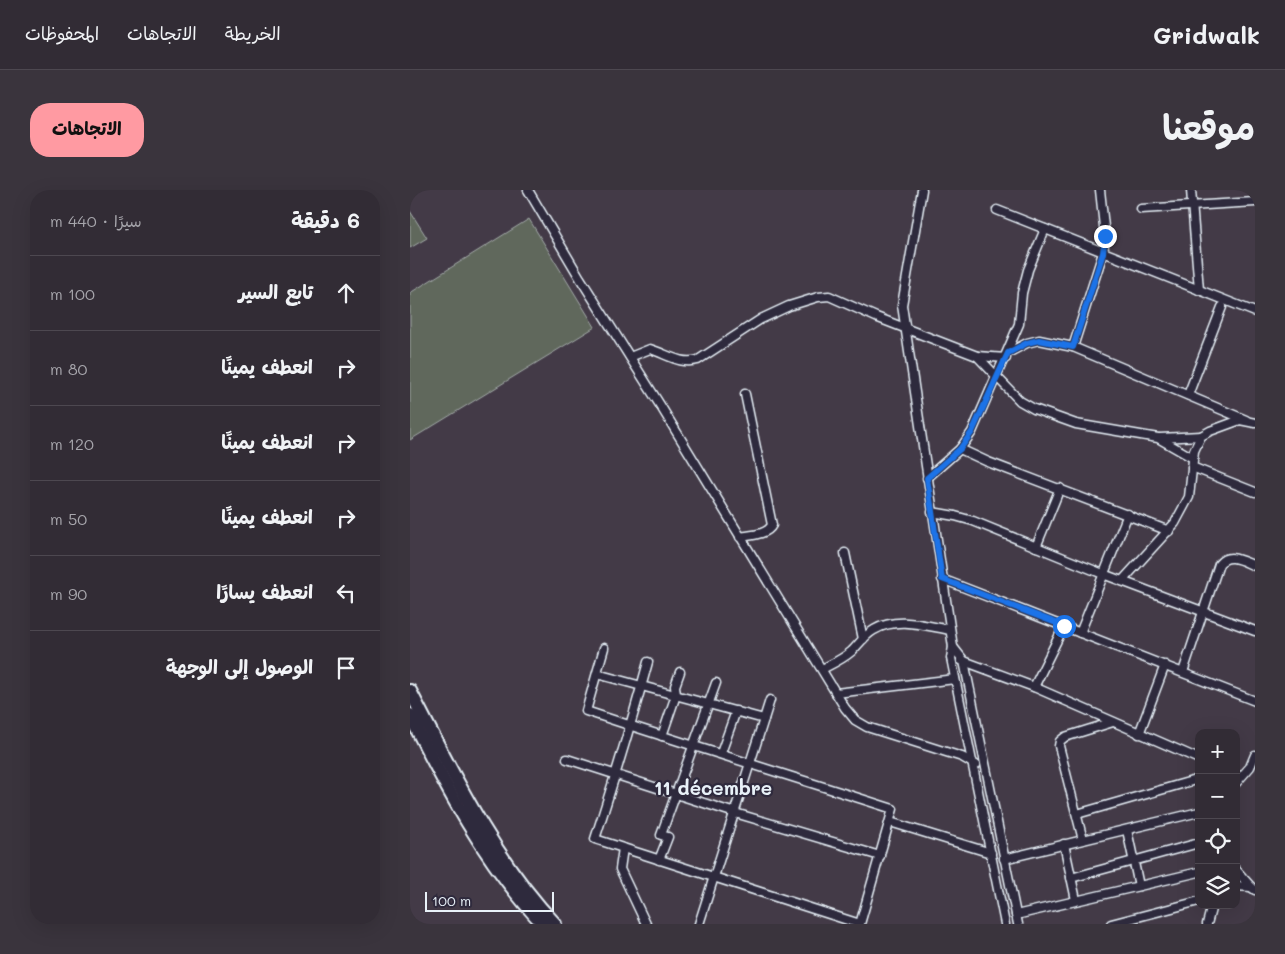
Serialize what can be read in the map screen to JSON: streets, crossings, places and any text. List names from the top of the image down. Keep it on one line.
{"districts":["11 décembre"],"scale_bar":"100 m","page":{"header":"Gridwalk","nav":["الخريطة","الاتجاهات","المحفوظات"],"title":"موقعنا","buttons":"الاتجاهات","heading":["6 دقيقة","سيرًا · 440 m"],"list":[["تابع السير","100 m"],["انعطف يمينًا","80 m"],["انعطف يمينًا","120 m"],["انعطف يمينًا","50 m"],["انعطف يسارًا","90 m"],"الوصول إلى الوجهة"],"map_buttons":["+","−"],"scale":"100 m"}}
